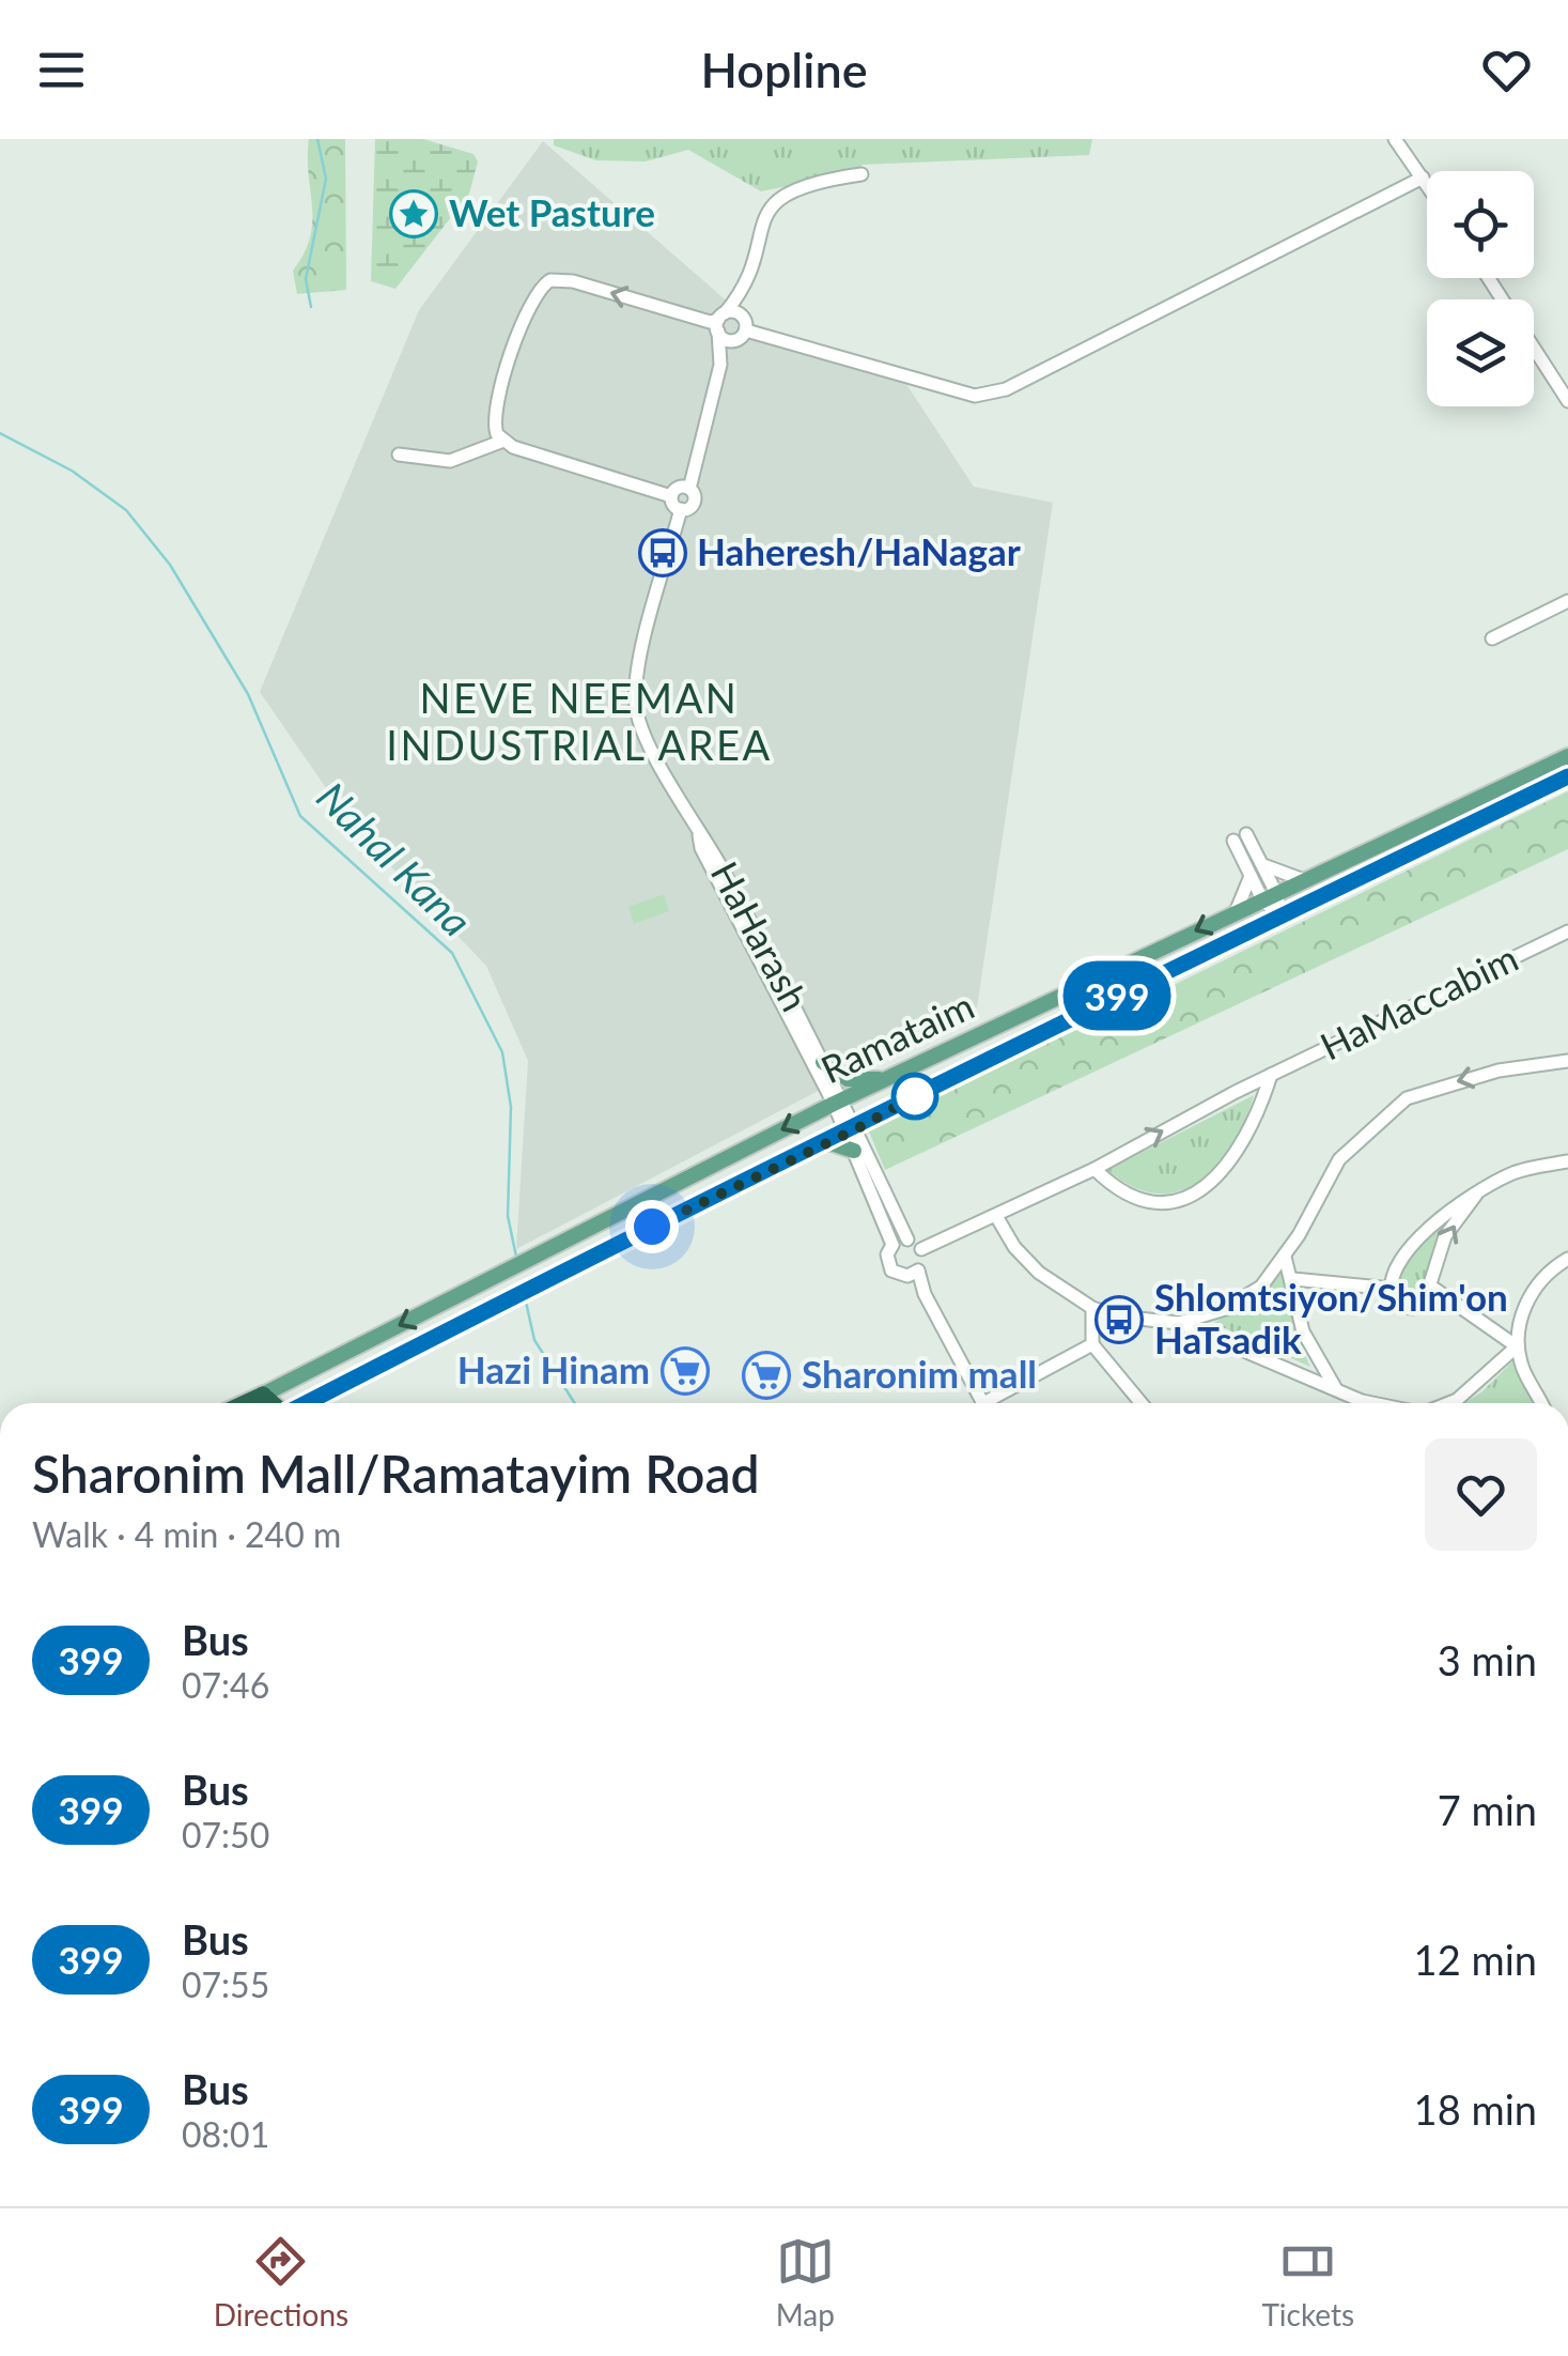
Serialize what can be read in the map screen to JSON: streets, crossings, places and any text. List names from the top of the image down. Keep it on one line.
{"streets":{"main road":["Ramataim"],"street":["HaHarash","HaMaccabim"]},"crossings":[["HaHarash","Ramataim"]],"districts":["NEVE NEEMAN INDUSTRIAL AREA"],"water":["Nahal Kana"],"places":{"place":["Wet Pasture"],"bus stop":["Haheresh/HaNagar","Shlomtsiyon/Shim'on HaTsadik"],"supermarket":["Hazi Hinam","Sharonim mall"]},"lines":["bus line 399"],"page":{"header":"Hopline","on_map":"399","heading":["Sharonim Mall/Ramatayim Road","Walk · 4 min · 240 m"],"list":[{"mark":"399","name":"Bus","note":"07:46","value":"3 min"},{"mark":"399","name":"Bus","note":"07:50","value":"7 min"},{"mark":"399","name":"Bus","note":"07:55","value":"12 min"},{"mark":"399","name":"Bus","note":"08:01","value":"18 min"}],"tabs":["Directions","Map","Tickets"]}}
